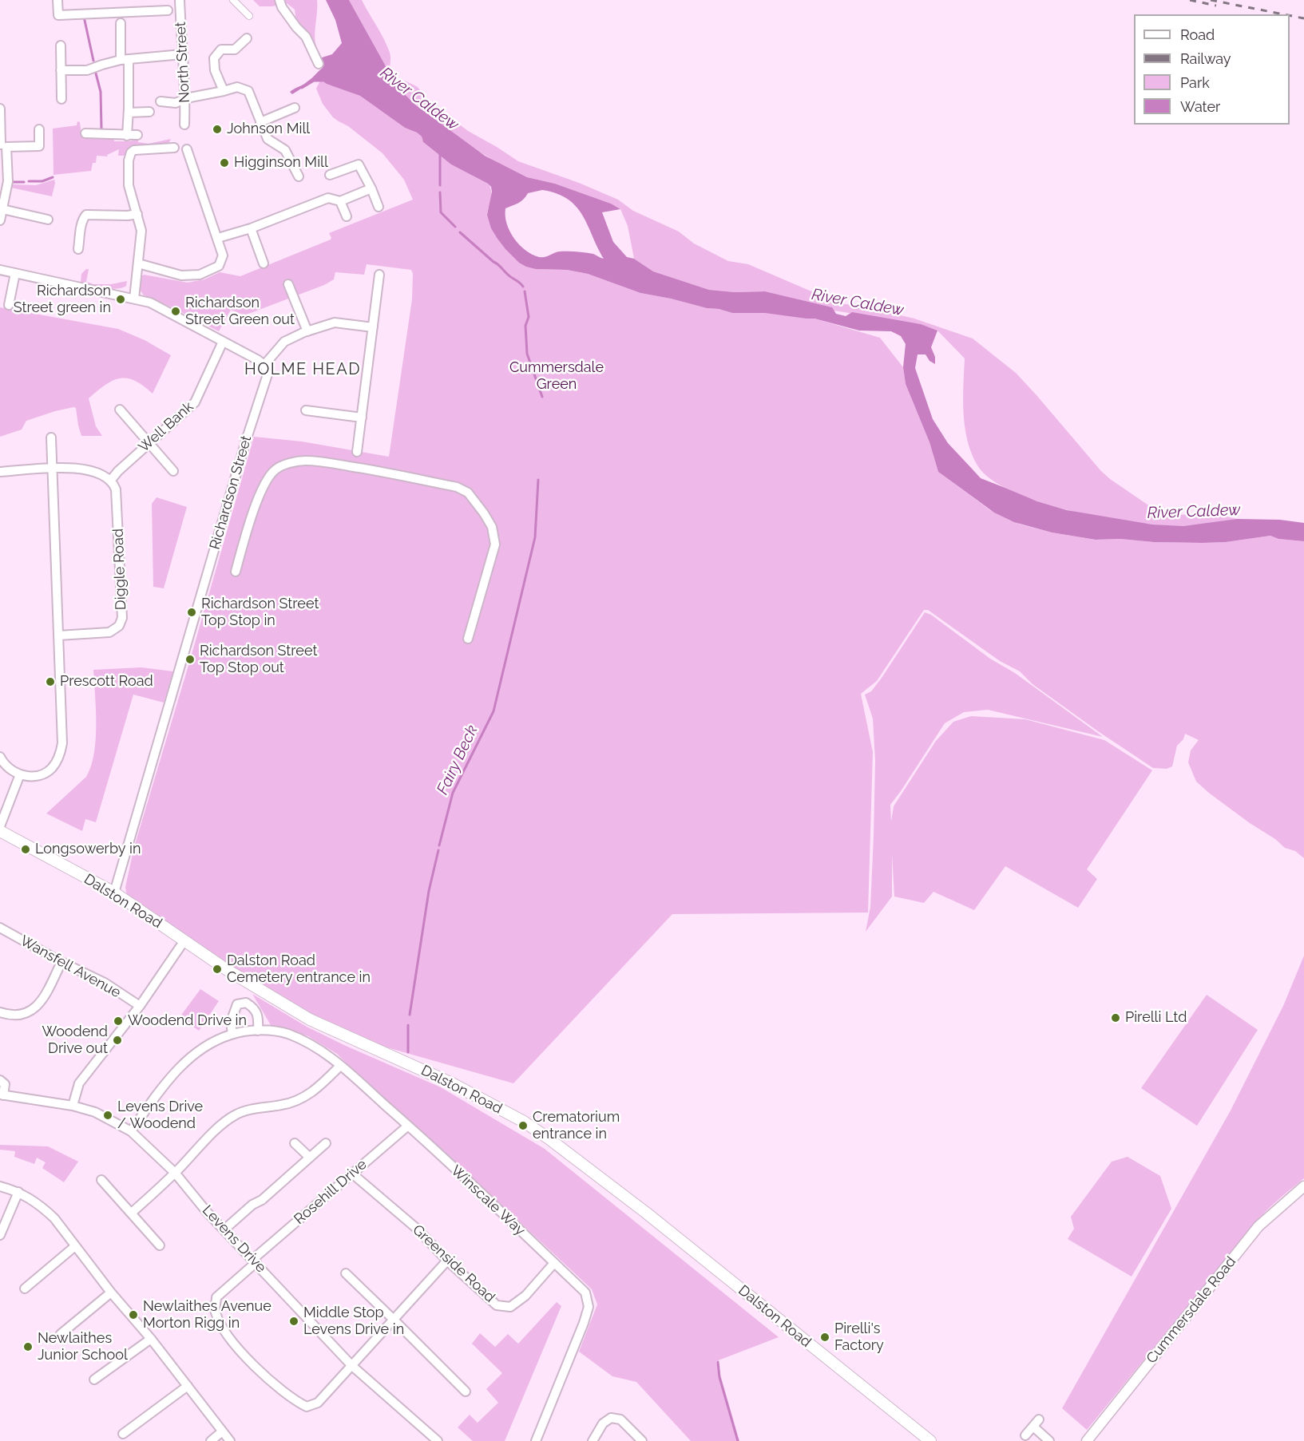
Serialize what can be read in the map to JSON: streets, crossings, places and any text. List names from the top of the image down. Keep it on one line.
{"streets":{"main road":["Dalston Road"],"street":["North Street","Well Bank","Richardson Street","Diggle Road","Wansfell Avenue","Rosehill Drive","Winscale Way","Levens Drive","Greenside Road","Cummersdale Road"]},"crossings":[["Well Bank","Diggle Road"],["Richardson Street","Dalston Road"],["Rosehill Drive","Winscale Way"],["Rosehill Drive","Levens Drive"],["Rosehill Drive","Greenside Road"],["Winscale Way","Levens Drive"],["Winscale Way","Greenside Road"]],"districts":["HOLME HEAD"],"water":["River Caldew","Fairy Beck"],"parks":["Cummersdale Green"],"places":["Johnson Mill","Higginson Mill","Richardson Street green in","Richardson Street Green out","Richardson Street Top Stop in","Richardson Street Top Stop out","Prescott Road","Longsowerby in","Dalston Road Cemetery entrance in","Pirelli Ltd","Woodend Drive in","Woodend Drive out","Levens Drive / Woodend","Crematorium entrance in","Newlaithes Avenue Morton Rigg in","Middle Stop Levens Drive in","Pirelli's Factory","Newlaithes Junior School"],"legend":["Road","Railway","Park","Water"]}
